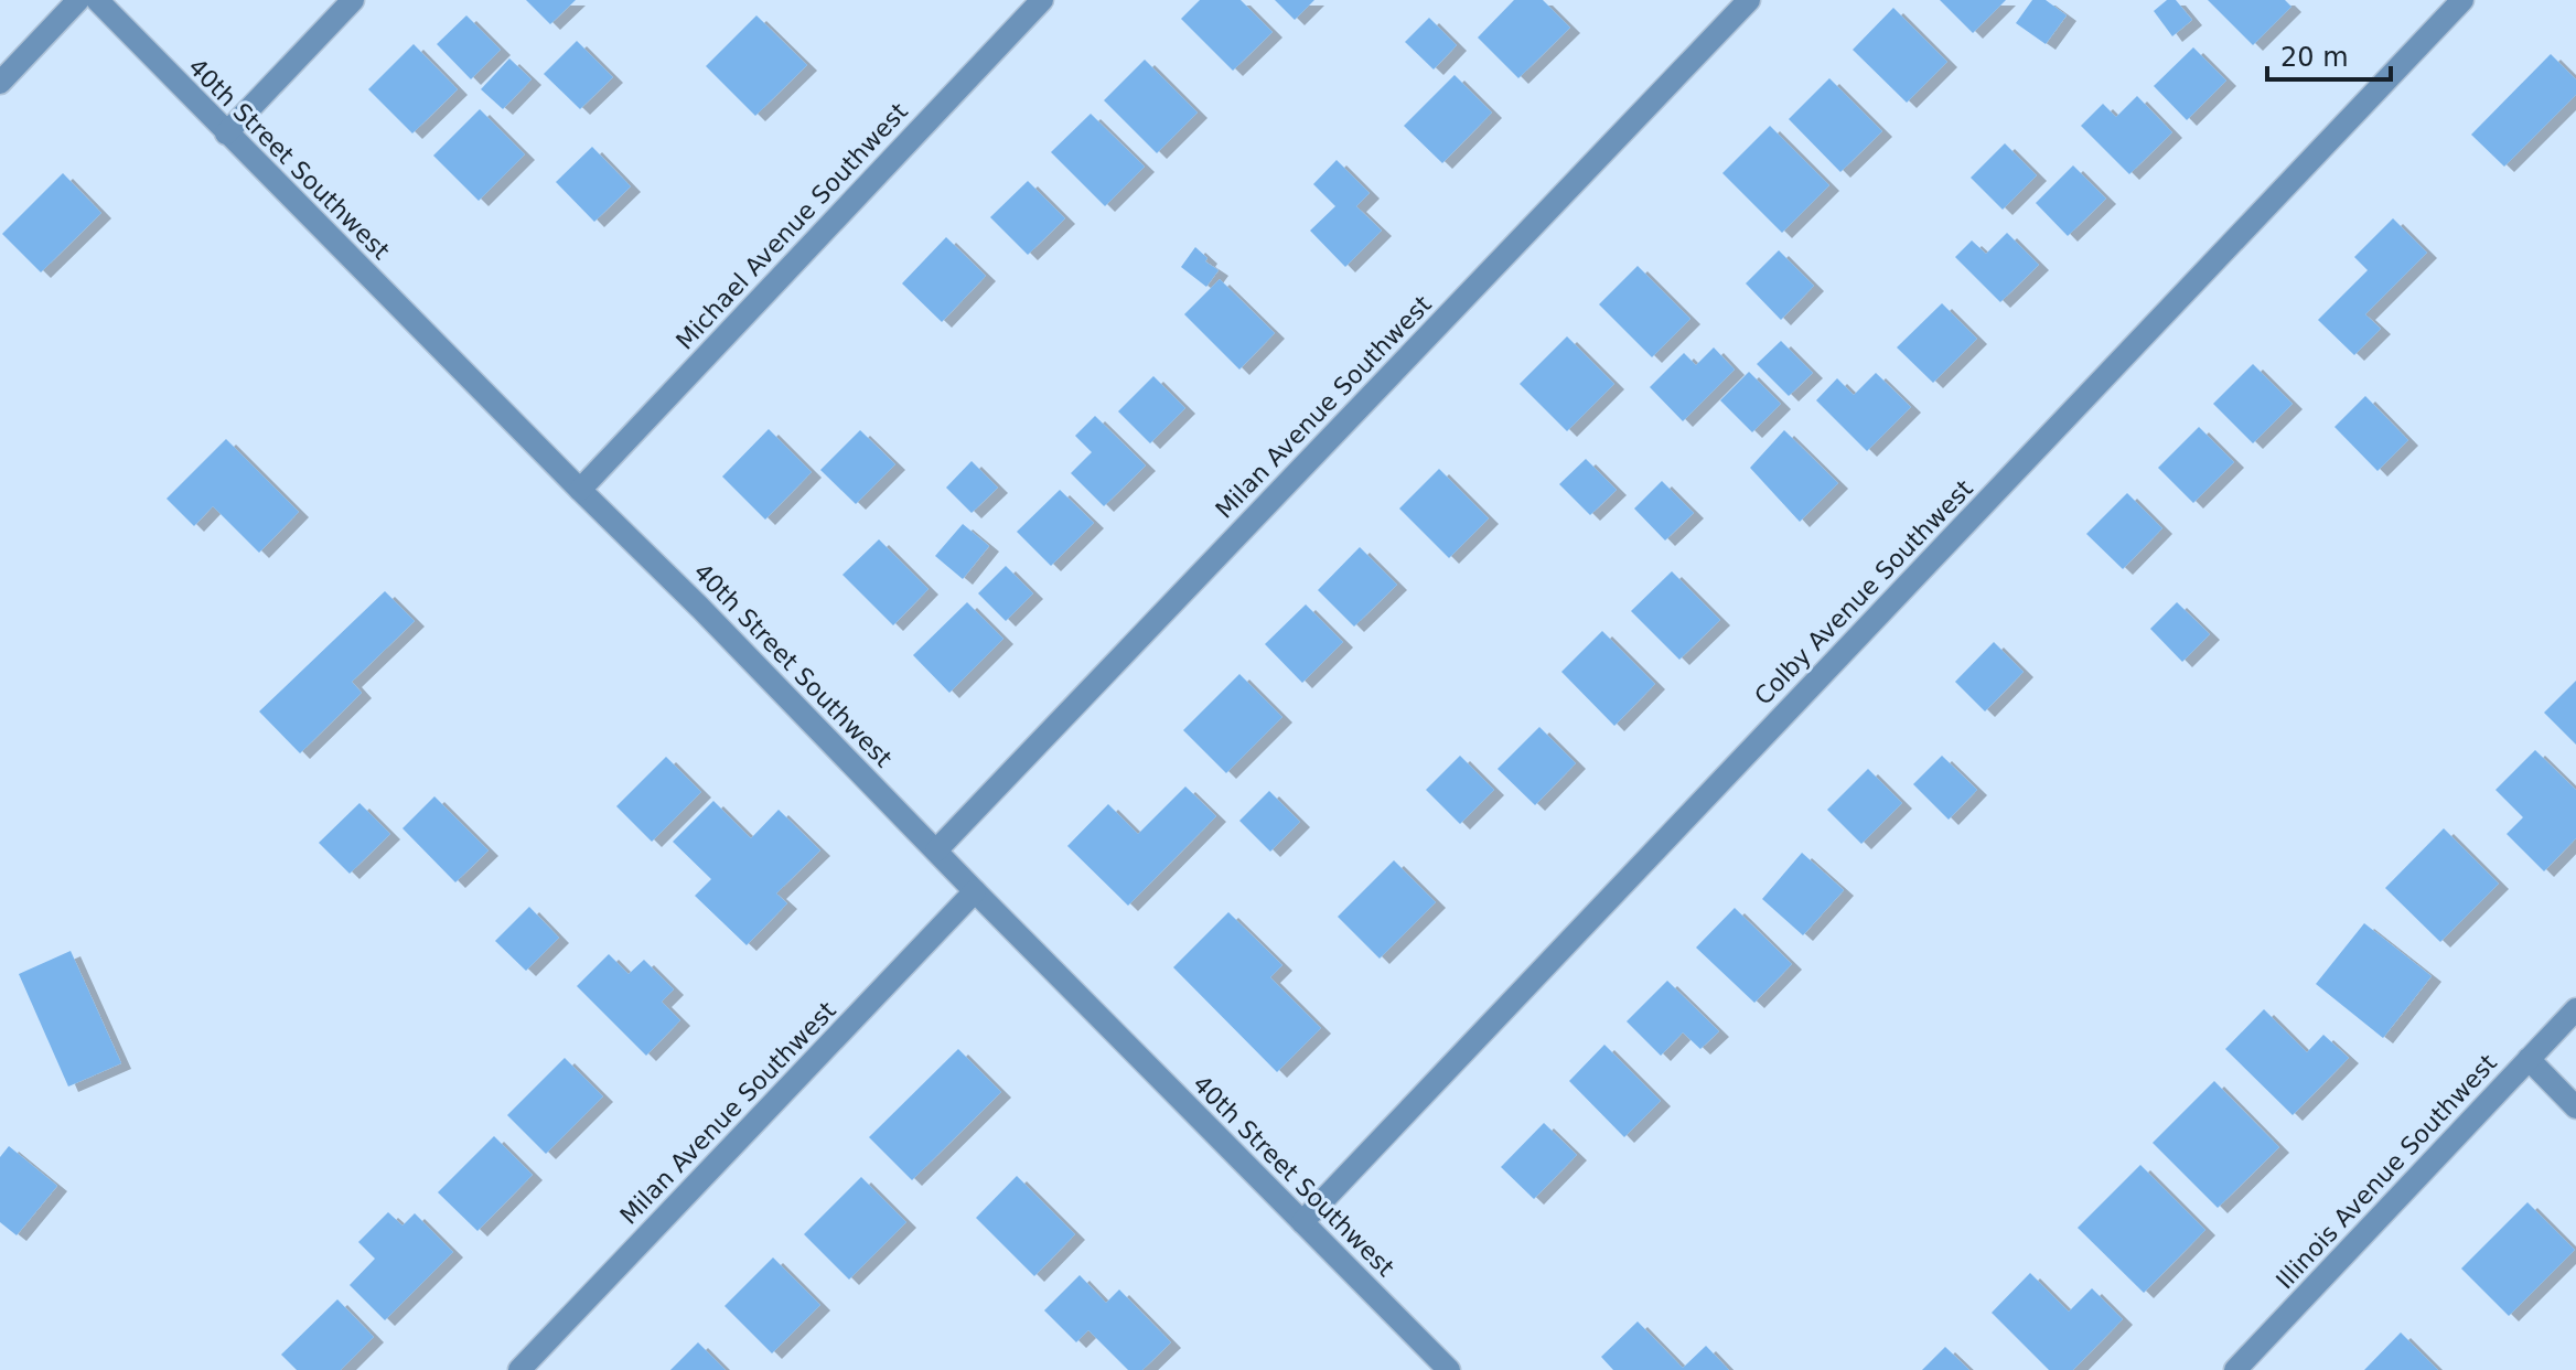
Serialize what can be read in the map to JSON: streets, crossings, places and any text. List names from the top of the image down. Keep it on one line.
{"streets":{"street":["40th Street Southwest","Michael Avenue Southwest","Milan Avenue Southwest","Colby Avenue Southwest","Illinois Avenue Southwest"]},"crossings":[["40th Street Southwest","Michael Avenue Southwest"],["40th Street Southwest","Milan Avenue Southwest"],["40th Street Southwest","Colby Avenue Southwest"]],"scale_bar":"20 m"}
